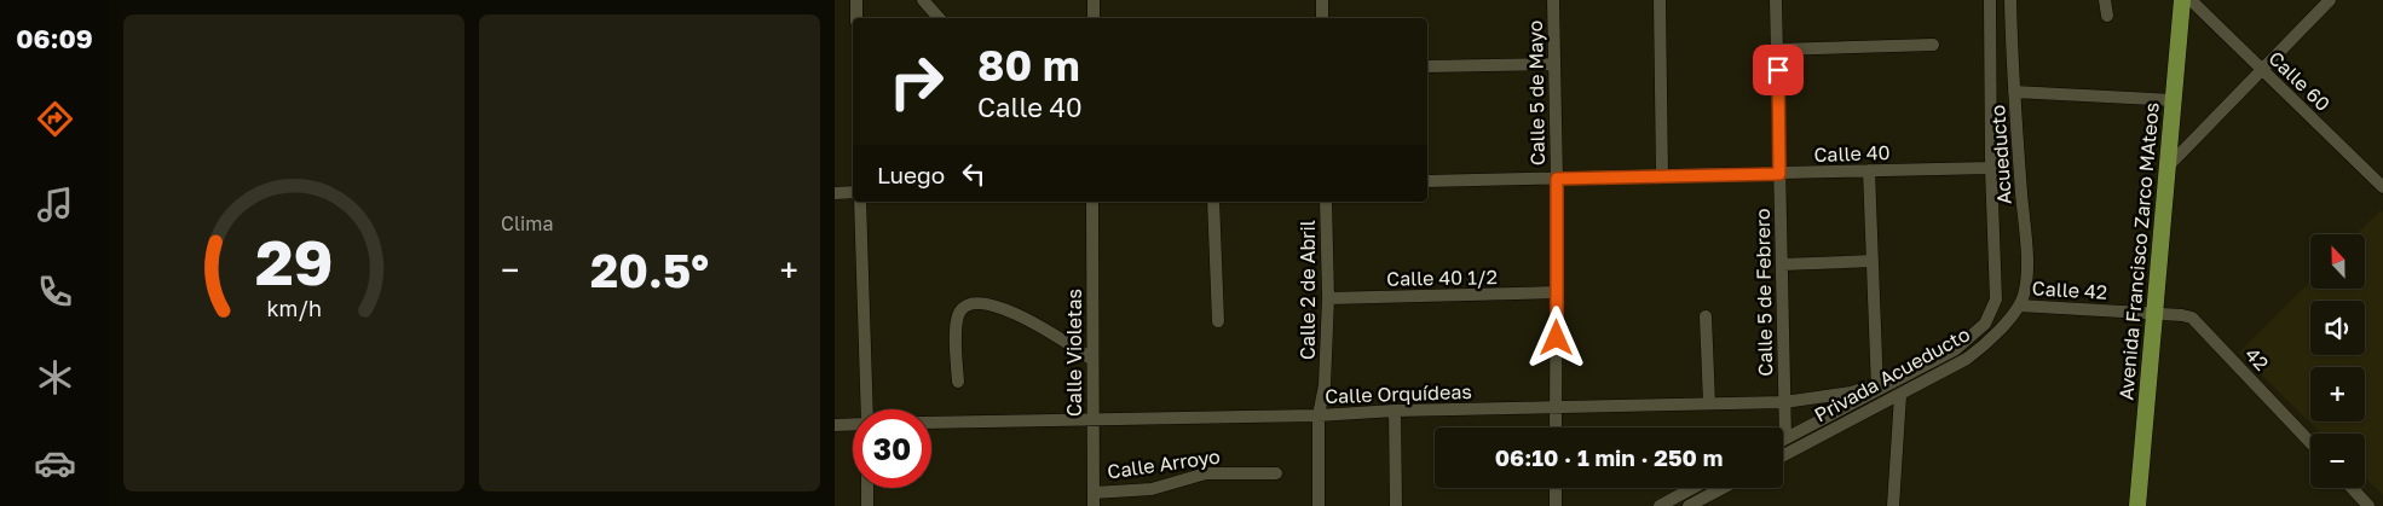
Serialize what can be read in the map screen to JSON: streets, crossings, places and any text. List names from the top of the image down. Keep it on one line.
{"streets":{"main road":["Avenida Francisco Zarco MAteos"],"street":["Calle 60","Calle 5 de Mayo","Calle 40","Acueducto","Calle 40 1/2","Calle 2 de Abril","Calle 42","Calle 5 de Febrero","Calle Violetas","42","Privada Acueducto","Calle Orquídeas","Calle Arroyo"]},"crossings":[["Calle 5 de Mayo","Calle 40"],["Calle 5 de Mayo","Calle 40 1/2"],["Calle 5 de Mayo","Calle Orquídeas"],["Calle 40","Acueducto"],["Calle 40","Calle 5 de Febrero"],["Acueducto","Calle 42"],["Acueducto","Privada Acueducto"],["Avenida Francisco Zarco MAteos","Calle 42"],["Avenida Francisco Zarco MAteos","42"],["Calle 40 1/2","Calle 2 de Abril"],["Calle 2 de Abril","Calle Orquídeas"],["Calle 42","42"],["Calle 42","Privada Acueducto"],["Calle 5 de Febrero","Privada Acueducto"],["Calle 5 de Febrero","Calle Orquídeas"],["Calle Violetas","Calle Orquídeas"],["Calle Violetas","Calle Arroyo"],["Privada Acueducto","Calle Orquídeas"]],"north":"top","page":{"tabs":"06:09","tile":"Clima","turn":["80 m","Calle 40"],"then":"Luego","map_buttons":["+","−"],"heat":["−","20.5°","+"],"limit":"30","trip":"06:10 · 1 min · 250 m","gauge":["29","km/h"]}}
